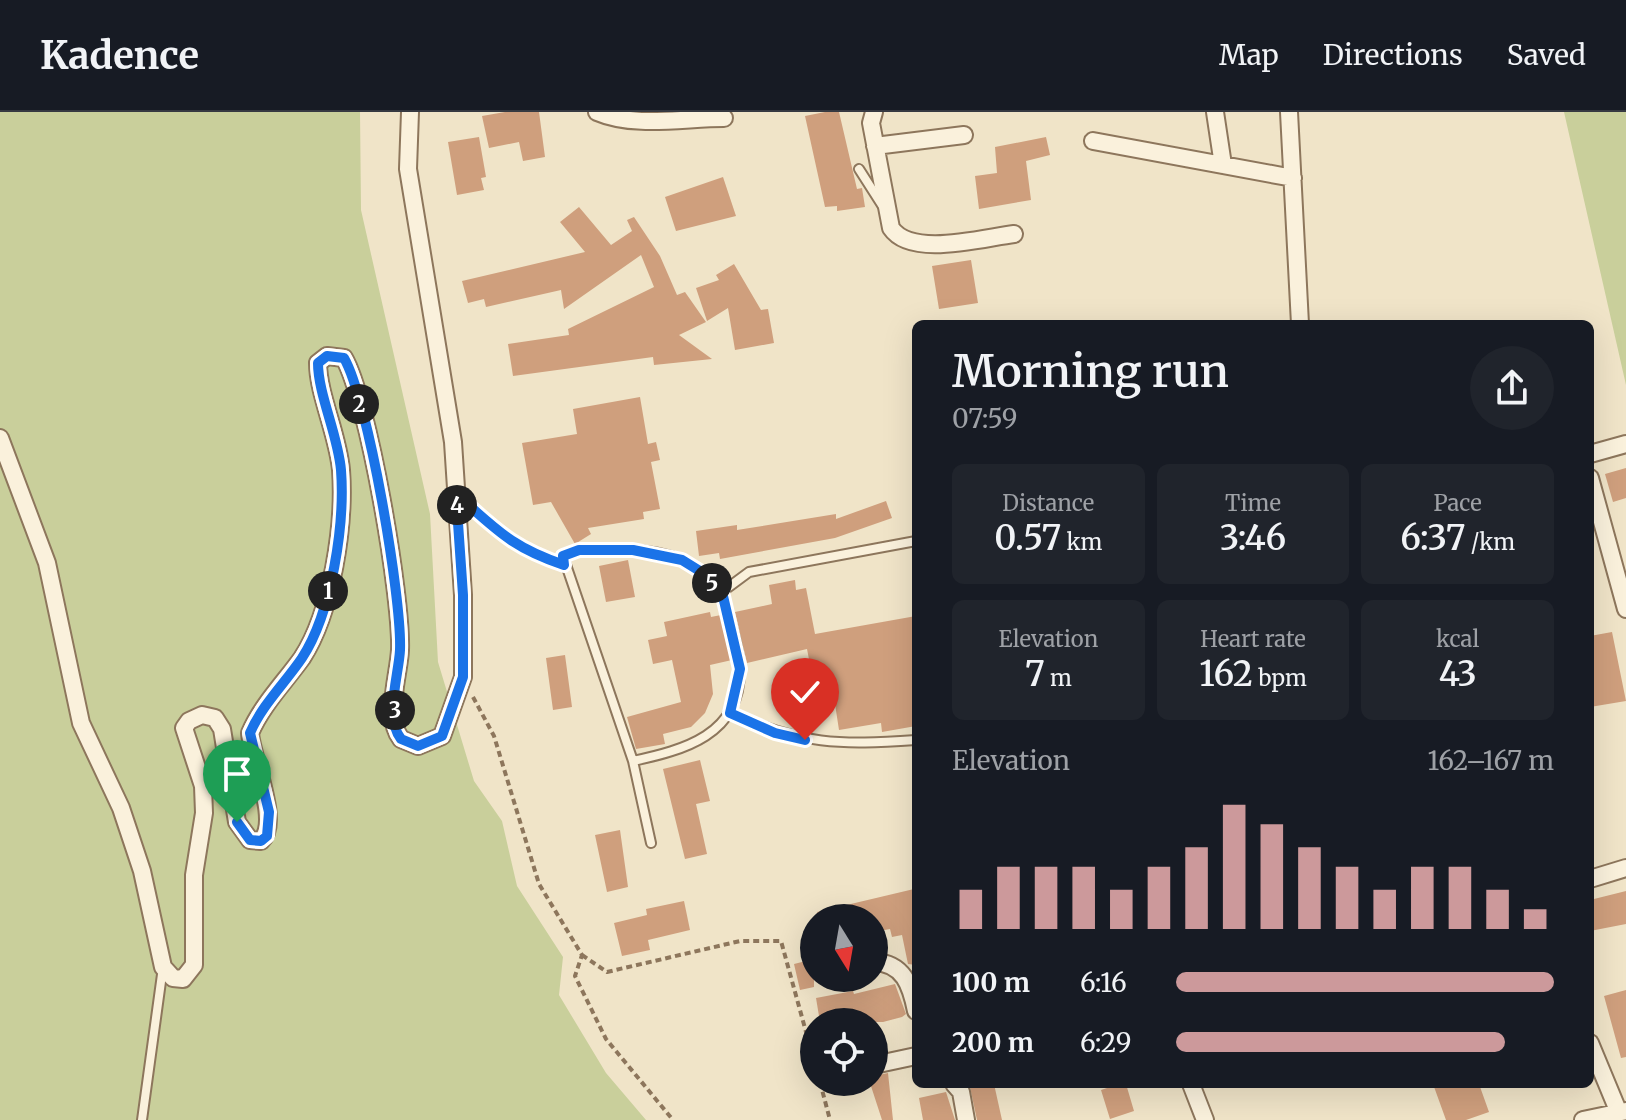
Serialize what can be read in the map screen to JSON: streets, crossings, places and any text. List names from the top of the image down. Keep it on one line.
{"north":"bottom","page":{"header":"Kadence","nav":["Map","Directions","Saved"],"heading":["Morning run","07:59"],"pins":["2","4","5","1","3"],"stats":[["Distance","0.57 km"],["Time","3:46"],["Pace","6:37 /km"],["Elevation","7 m"],["Heart rate","162 bpm"],["kcal","43"]],"chart":["Elevation","162–167 m"],"list":[{"name":"100 m","note":"6:16"},{"name":"200 m","note":"6:29"}]}}
